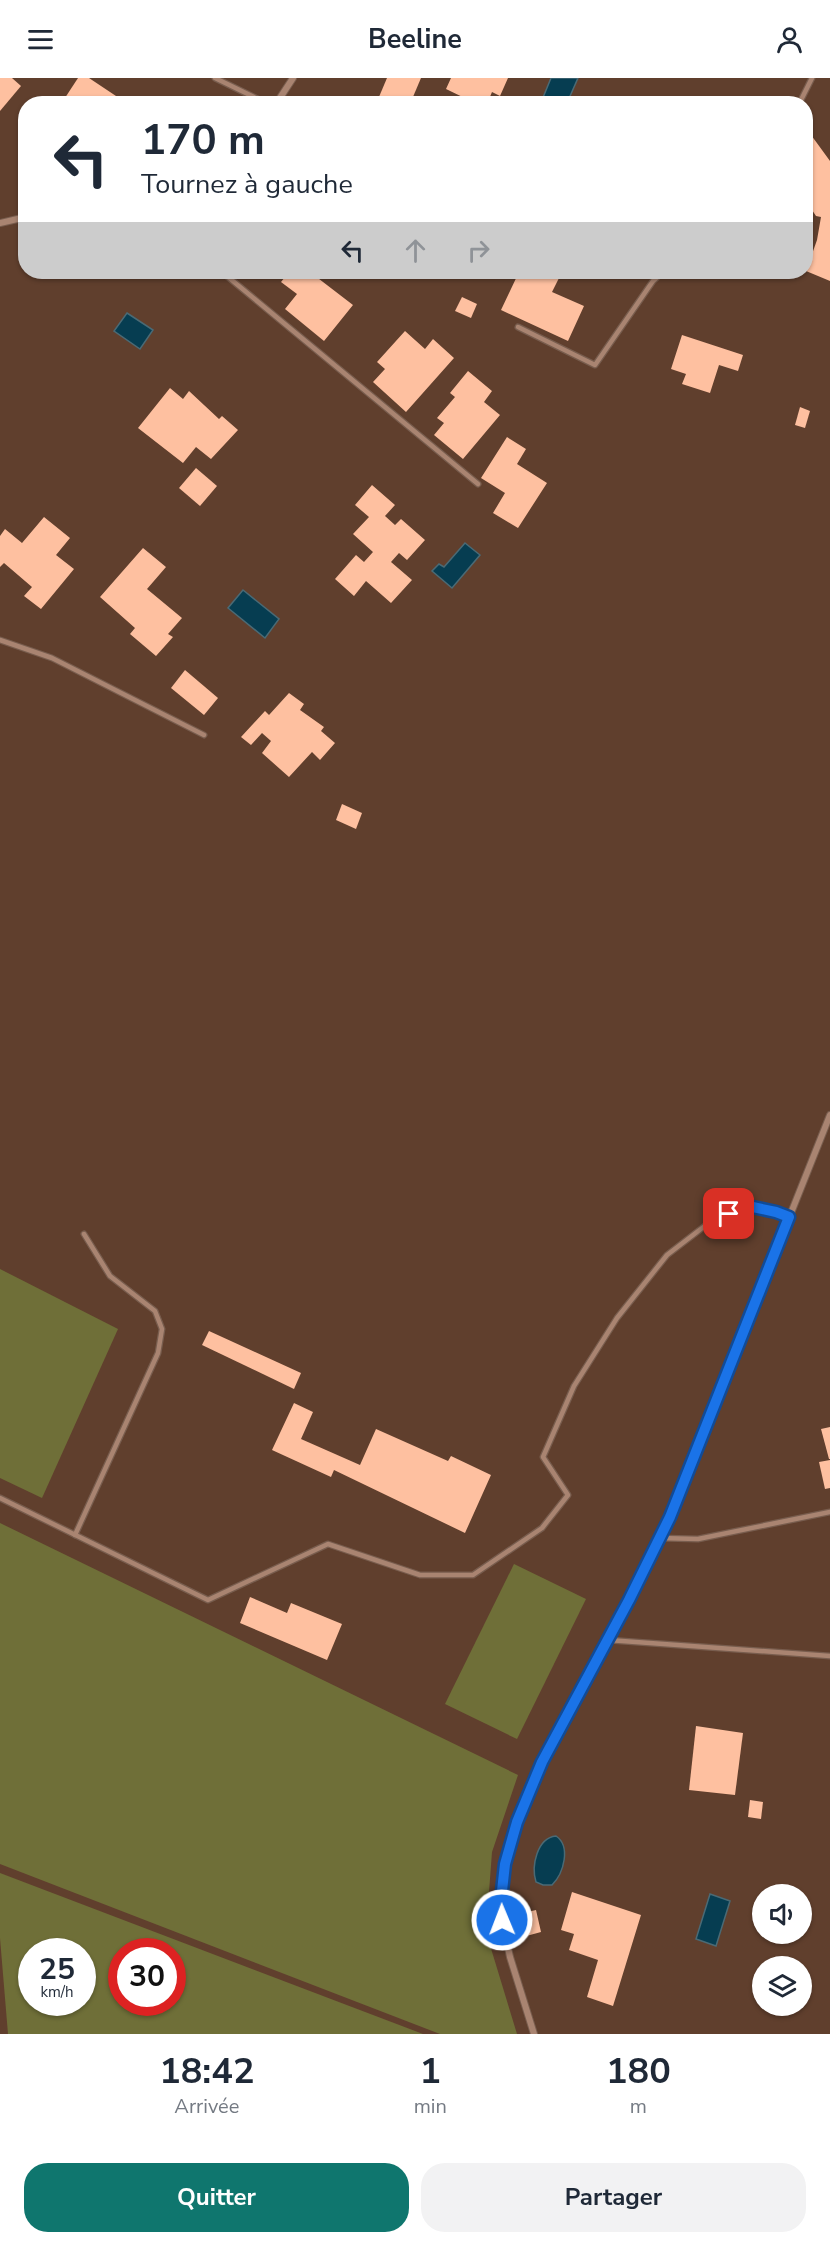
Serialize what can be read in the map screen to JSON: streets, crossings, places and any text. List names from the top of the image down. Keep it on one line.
{"page":{"header":"Beeline","turn":["170 m","Tournez à gauche"],"speed":"25 km/h","limit":"30","eta":["18:42","Arrivée","1","min","180","m"],"buttons":["Quitter","Partager"]}}
